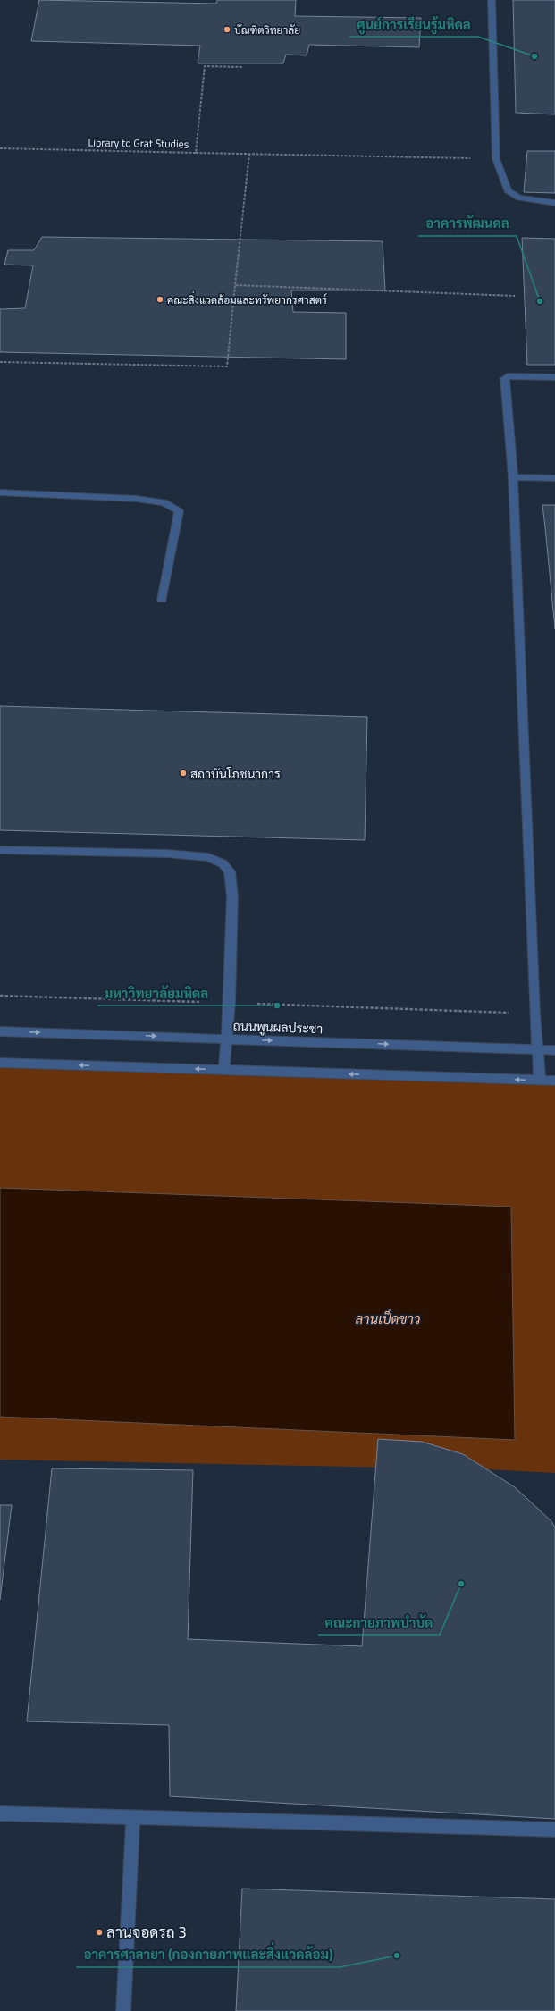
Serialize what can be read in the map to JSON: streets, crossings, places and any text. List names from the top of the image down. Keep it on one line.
{"streets":{"lane":["ถนนพูนผลประชา"],"path":["Library to Grat Studies"]},"water":["ลานเป็ดขาว"],"places":["บัณฑิตวิทยาลัย","ศูนย์การเรียนรู้มหิดล","คณะสิ่งแวดล้อมและทรัพยากรศาสตร์","อาคารพัฒนดล","สถาบันโภชนาการ","มหาวิทยาลัยมหิดล","คณะกายภาพบำบัด","ลานจอดรถ 3","อาคารศาลายา (กองกายภาพและสิ่งแวดล้อม)"]}
